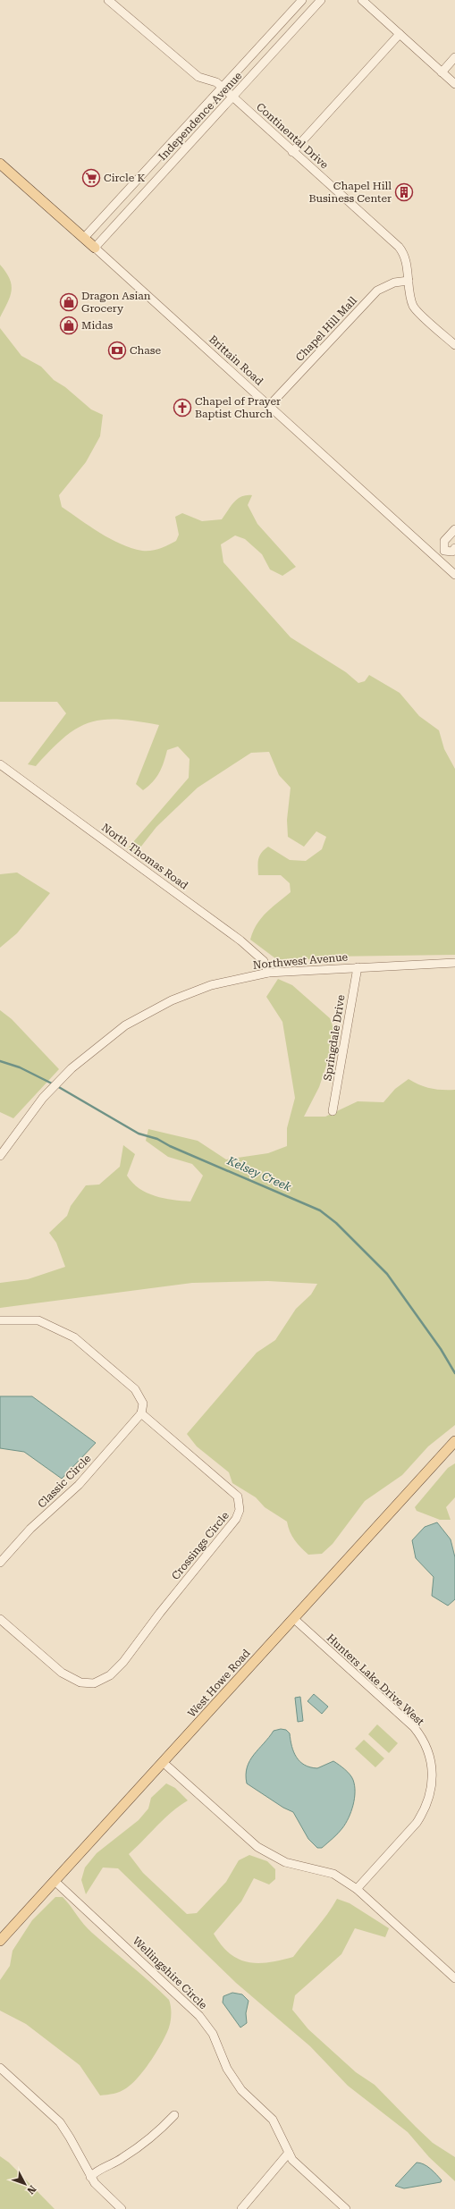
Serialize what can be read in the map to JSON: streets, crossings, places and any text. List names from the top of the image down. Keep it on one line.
{"streets":{"main road":["Brittain Road","West Howe Road"],"street":["Independence Avenue","Continental Drive","Chapel Hill Mall","North Thomas Road","Northwest Avenue","Springdale Drive","Classic Circle","Crossings Circle","Hunters Lake Drive West","Wellingshire Circle"]},"crossings":[["Independence Avenue","Continental Drive"],["Independence Avenue","Brittain Road"],["Continental Drive","Chapel Hill Mall"],["Chapel Hill Mall","Brittain Road"],["North Thomas Road","Northwest Avenue"],["Northwest Avenue","Springdale Drive"],["Classic Circle","Crossings Circle"],["Hunters Lake Drive West","West Howe Road"],["West Howe Road","Wellingshire Circle"]],"water":["Kelsey Creek"],"places":{"supermarket":["Circle K"],"building":["Chapel Hill Business Center"],"shop":["Dragon Asian Grocery","Midas"],"bank":["Chase"],"church":["Chapel of Prayer Baptist Church"]},"north":"bottom right"}
